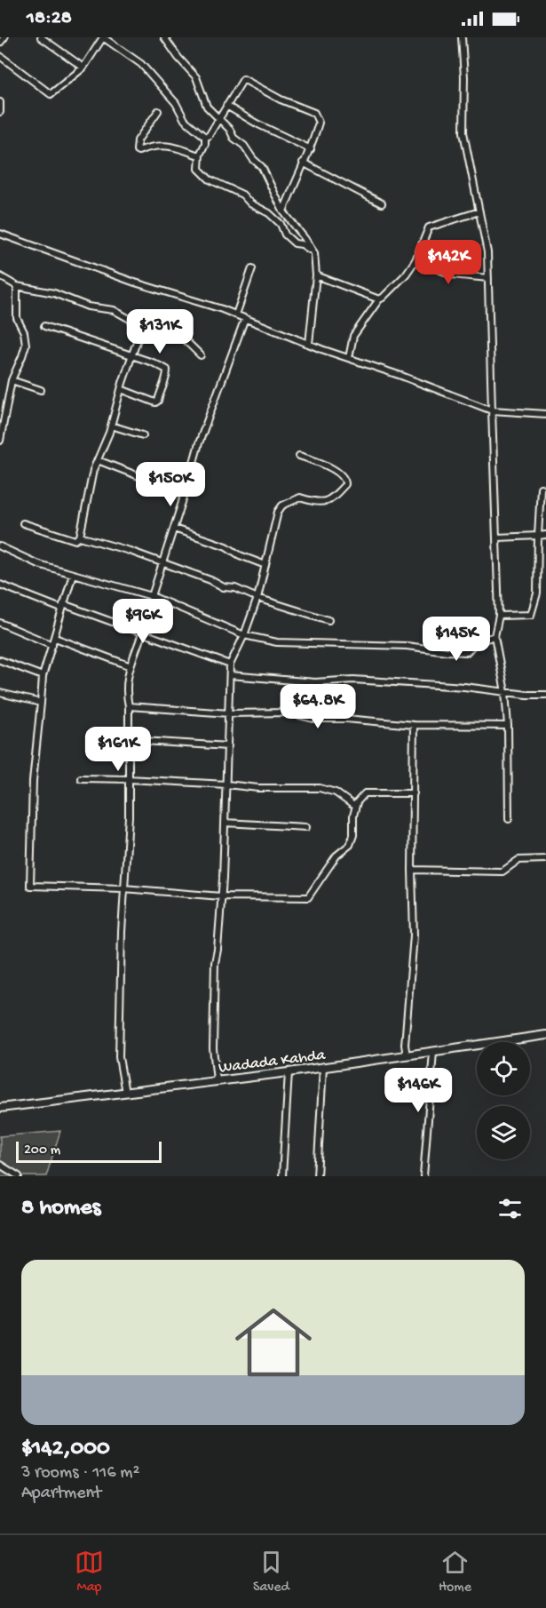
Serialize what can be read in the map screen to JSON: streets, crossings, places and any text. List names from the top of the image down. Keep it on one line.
{"streets":{"main road":["Wadada Kahda"]},"scale_bar":"200 m","page":{"status":"18:28","price":["$142K","$131K","$150K","$96K","$145K","$64.8K","$161K","$146K"],"scale":"200 m","heading":"8 homes","list":[{"name":"$142,000","note":"3 rooms · 116 m² · Apartment"}],"tabs":["Map","Saved","Home"]}}
